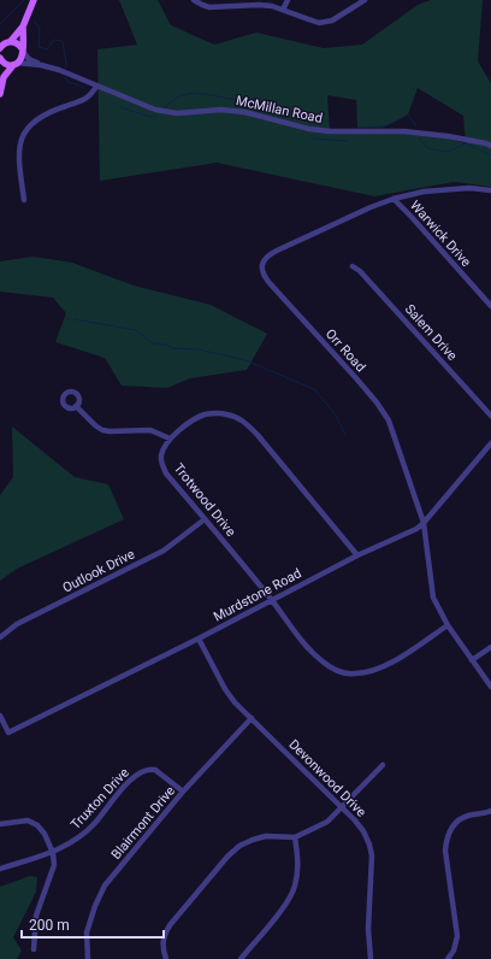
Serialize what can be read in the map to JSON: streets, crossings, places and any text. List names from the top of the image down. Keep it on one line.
{"streets":{"street":["McMillan Road","Warwick Drive","Salem Drive","Orr Road","Trotwood Drive","Outlook Drive","Murdstone Road","Devonwood Drive","Truxton Drive","Blairmont Drive"]},"crossings":[["Warwick Drive","Orr Road"],["Orr Road","Trotwood Drive"],["Orr Road","Murdstone Road"],["Trotwood Drive","Outlook Drive"],["Trotwood Drive","Murdstone Road"],["Murdstone Road","Devonwood Drive"],["Devonwood Drive","Blairmont Drive"],["Truxton Drive","Blairmont Drive"]],"scale_bar":"200 m"}
